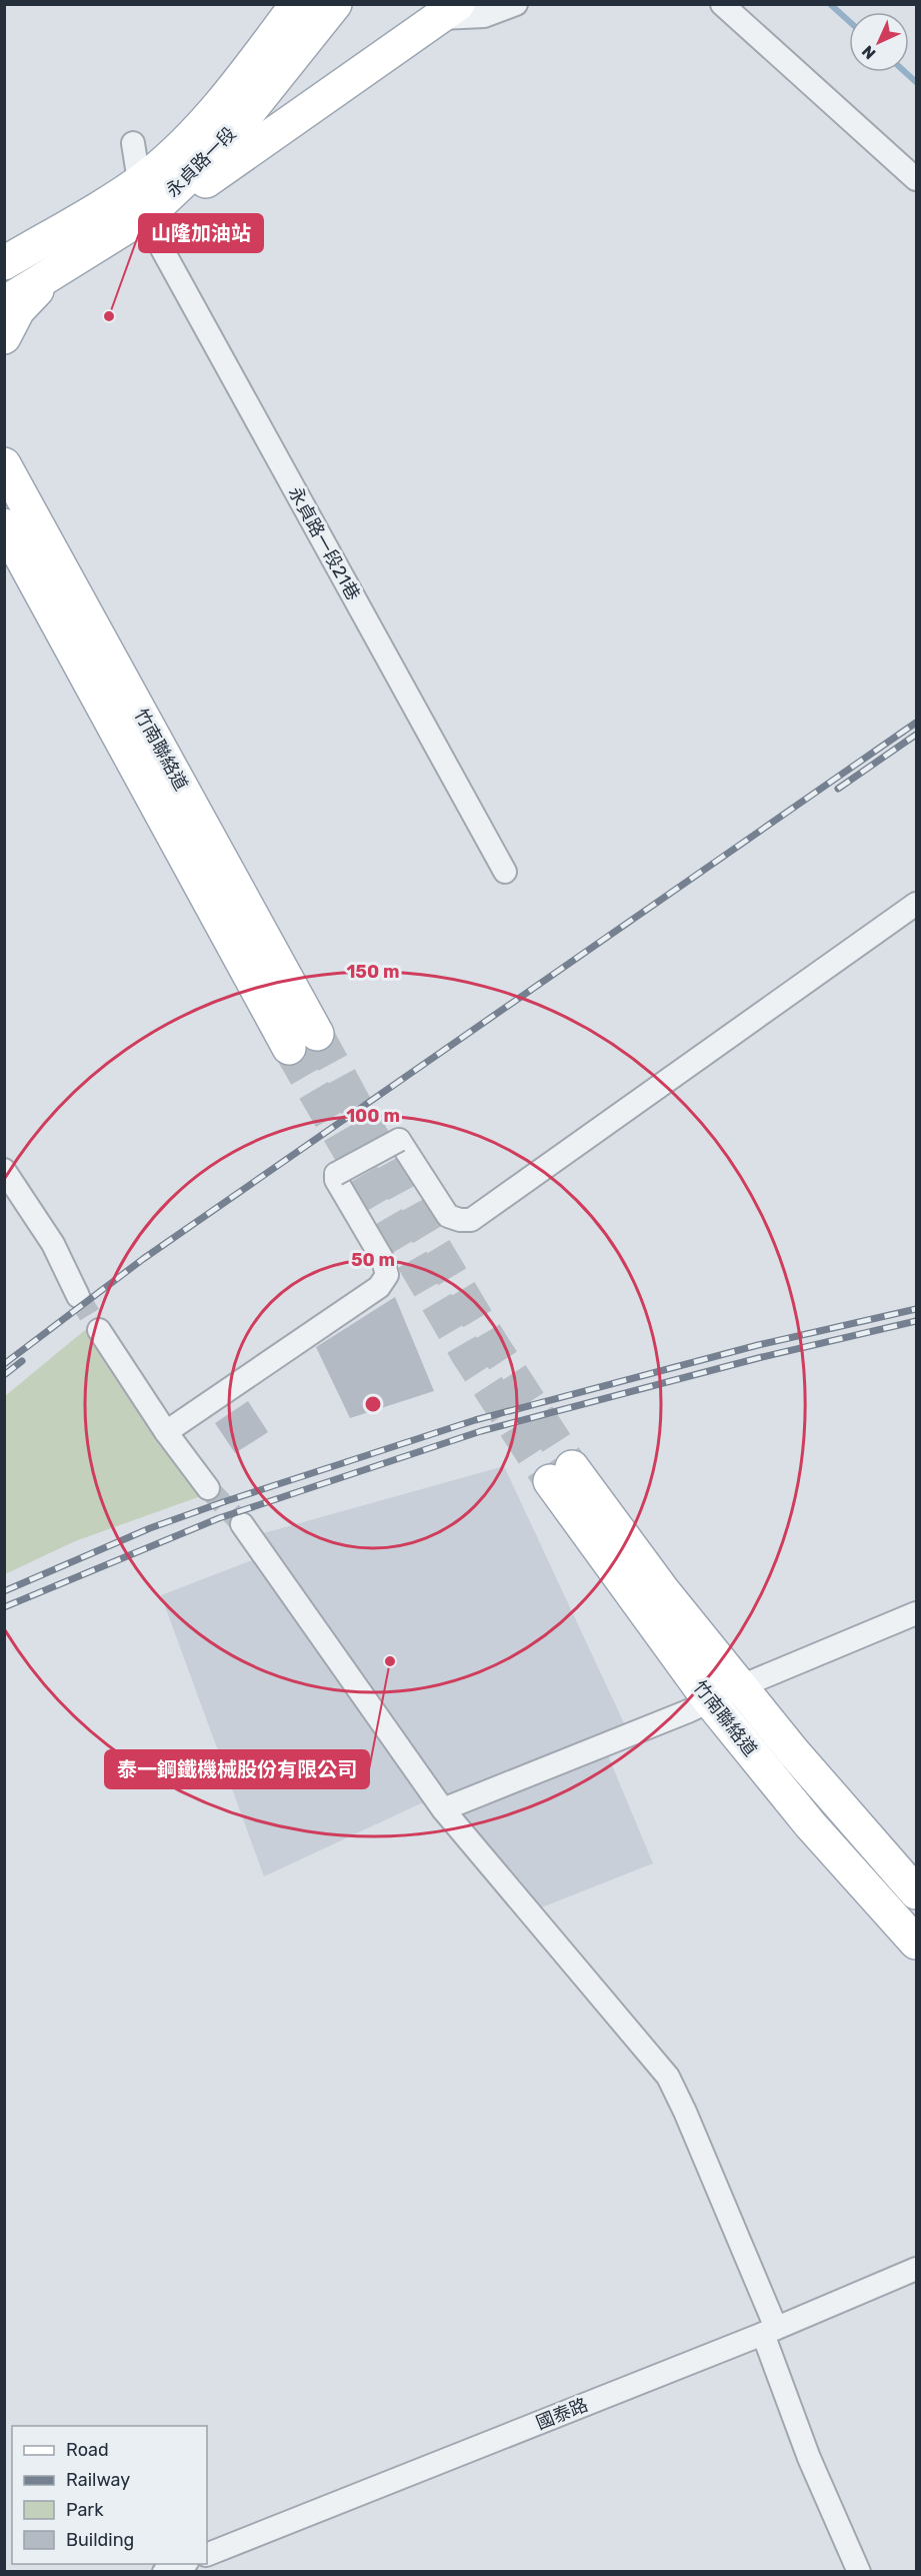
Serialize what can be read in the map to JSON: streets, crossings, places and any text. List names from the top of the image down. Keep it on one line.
{"streets":{"main road":["永貞路一段","竹南聯絡道"],"street":["永貞路一段21巷","國泰路"]},"crossings":[["永貞路一段","永貞路一段21巷"]],"places":["山隆加油站","泰一鋼鐵機械股份有限公司"],"legend":["Road","Railway","Park","Building"],"north":"bottom left","rings":["150 m","100 m","50 m"]}
